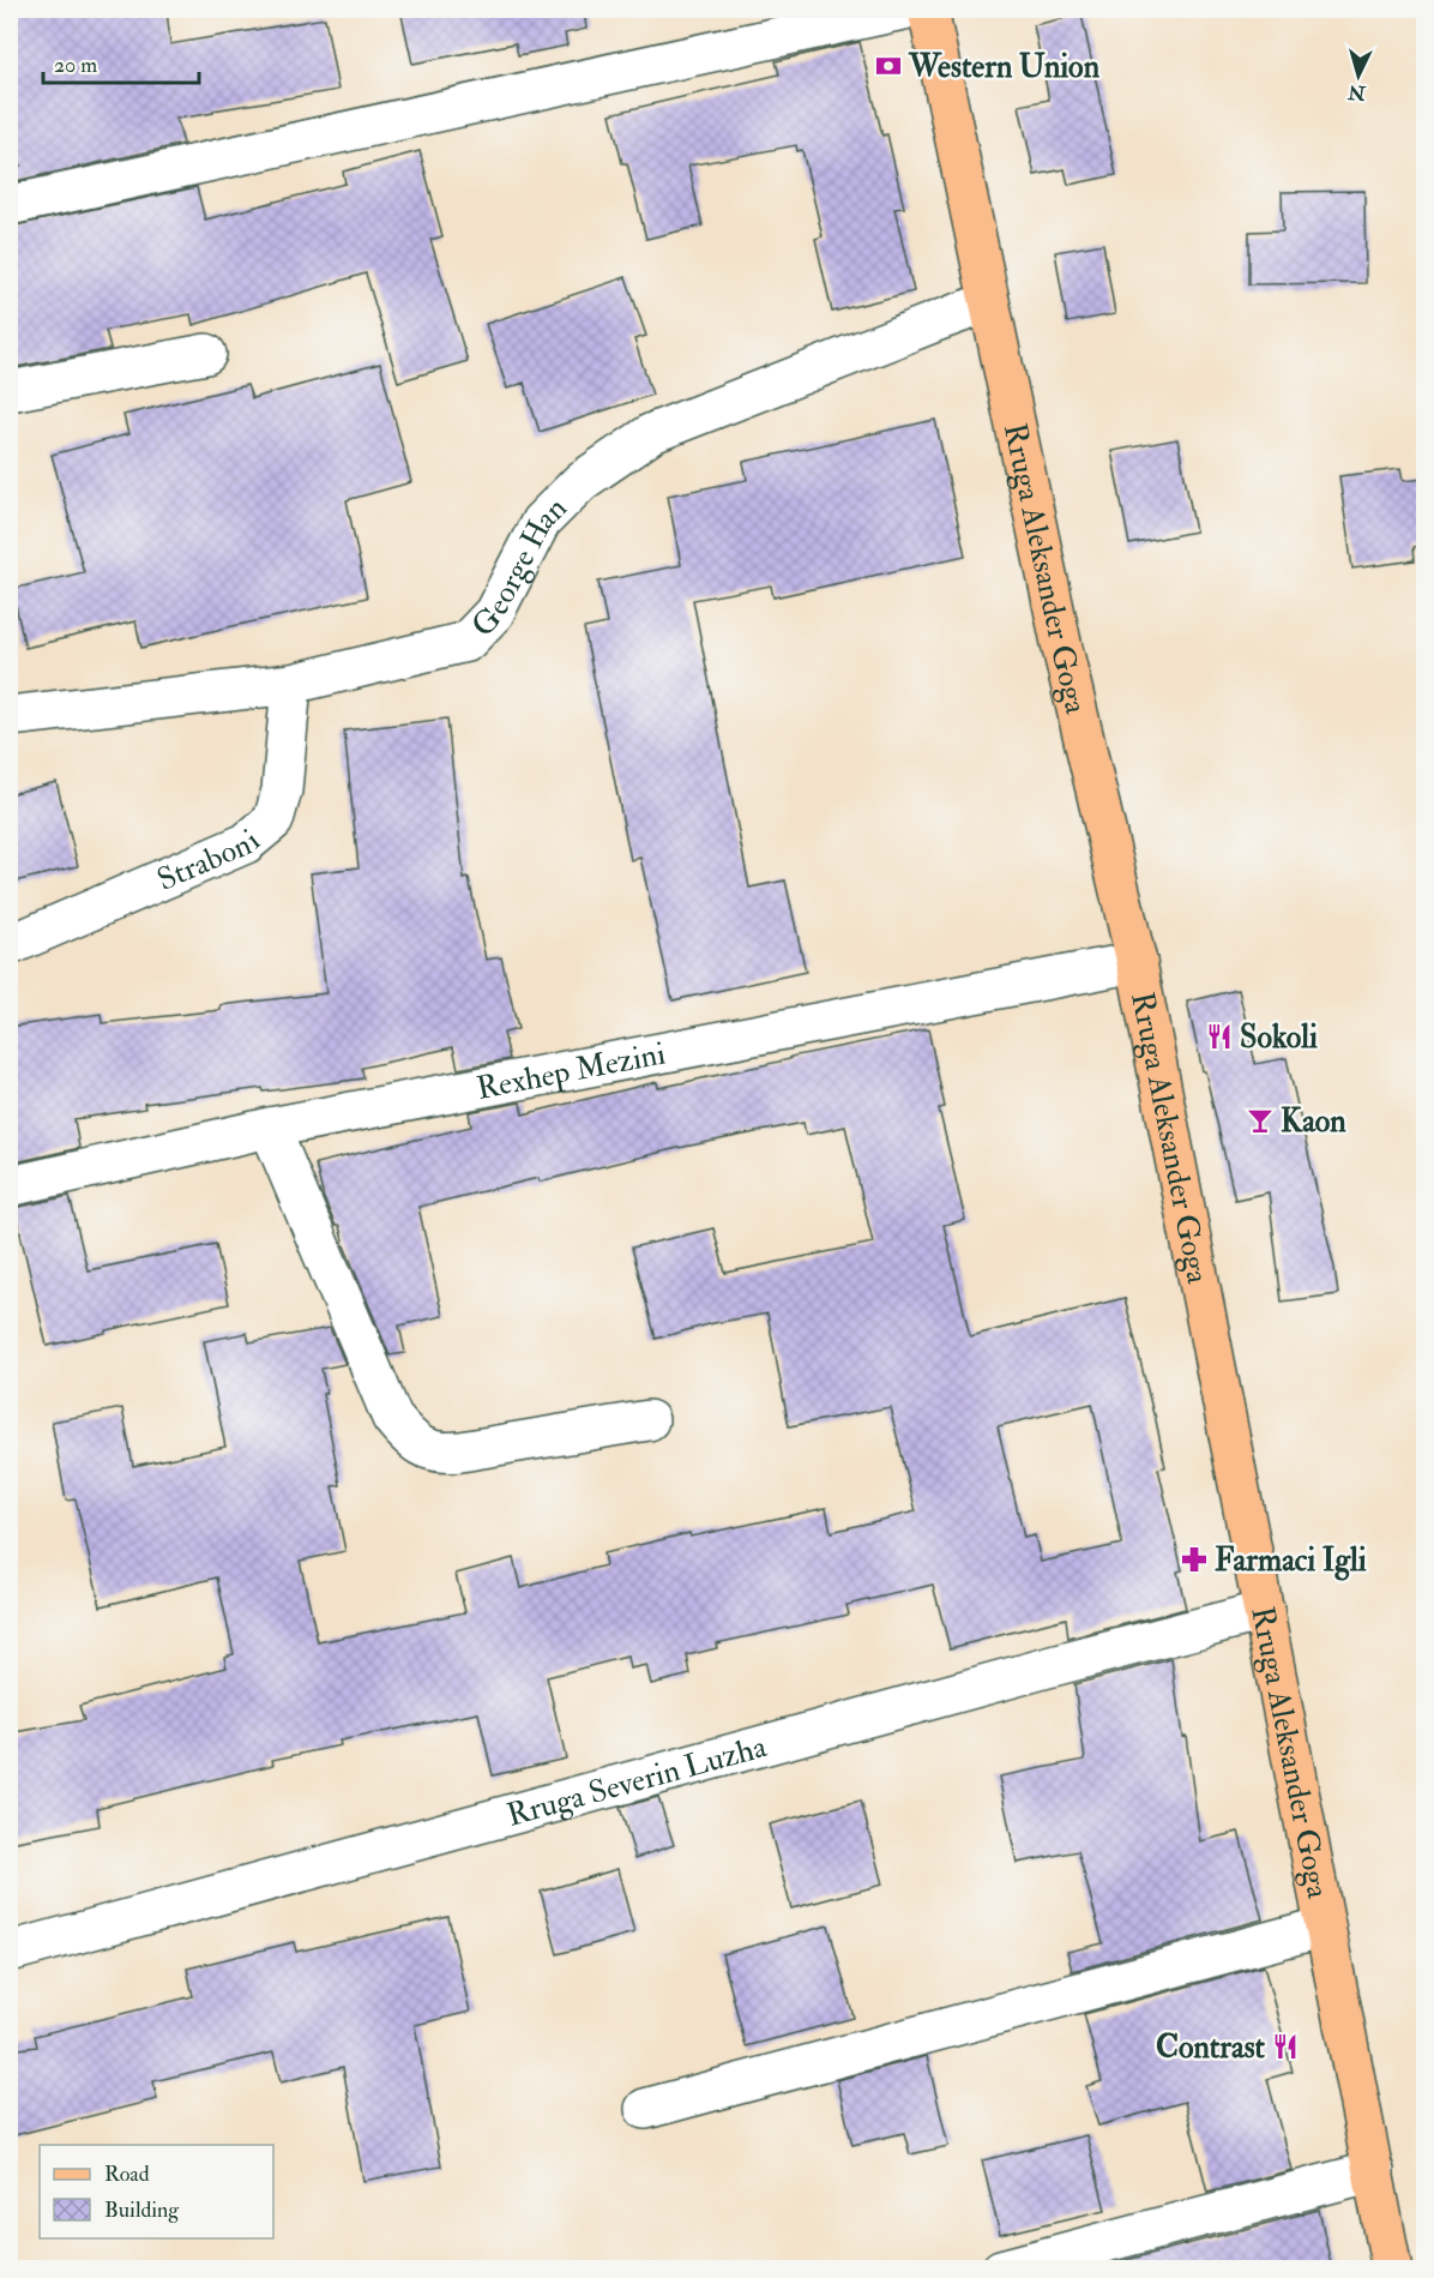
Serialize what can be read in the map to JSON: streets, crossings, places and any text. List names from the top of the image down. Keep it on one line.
{"streets":{"main road":["Rruga Aleksander Goga"],"street":["George Han","Straboni","Rexhep Mezini","Rruga Severin Luzha"]},"crossings":[["George Han","Rruga Aleksander Goga"],["George Han","Straboni"],["Rruga Aleksander Goga","Rexhep Mezini"],["Rruga Aleksander Goga","Rruga Severin Luzha"]],"places":{"bank":["Western Union"],"restaurant":["Sokoli","Contrast"],"bar":["Kaon"],"pharmacy":["Farmaci Igli"]},"legend":["Road","Building"],"scale_bar":"20 m","north":"bottom"}
